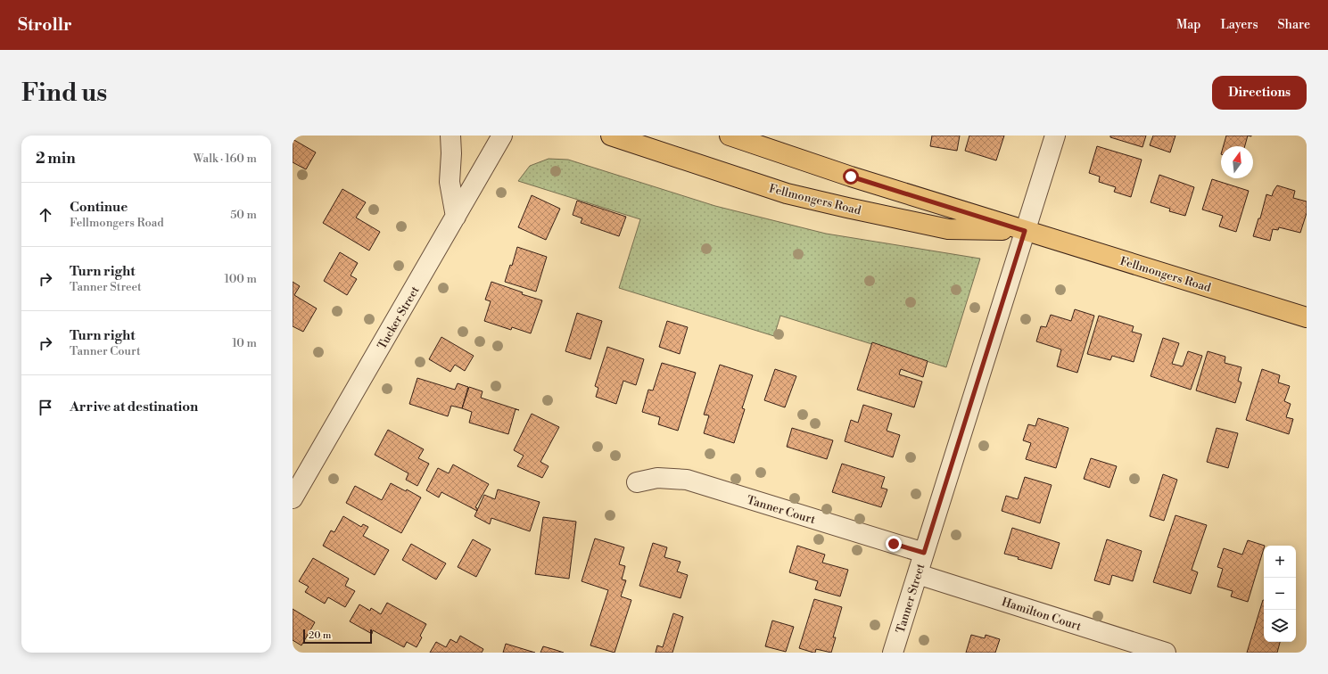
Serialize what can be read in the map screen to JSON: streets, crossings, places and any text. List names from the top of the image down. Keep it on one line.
{"streets":{"main road":["Fellmongers Road"],"street":["Tucker Street","Tanner Court","Tanner Street","Hamilton Court"]},"crossings":[["Fellmongers Road","Tanner Street"],["Tanner Court","Tanner Street"],["Tanner Street","Hamilton Court"]],"scale_bar":"20 m","north":"top","page":{"header":"Strollr","nav":["Map","Layers","Share"],"buttons":"Directions","title":"Find us","heading":["2 min","Walk · 160 m"],"list":[["Continue","Fellmongers Road","50 m"],["Turn right","Tanner Street","100 m"],["Turn right","Tanner Court","10 m"],"Arrive at destination"],"map_buttons":["+","−"],"scale":"20 m"}}
